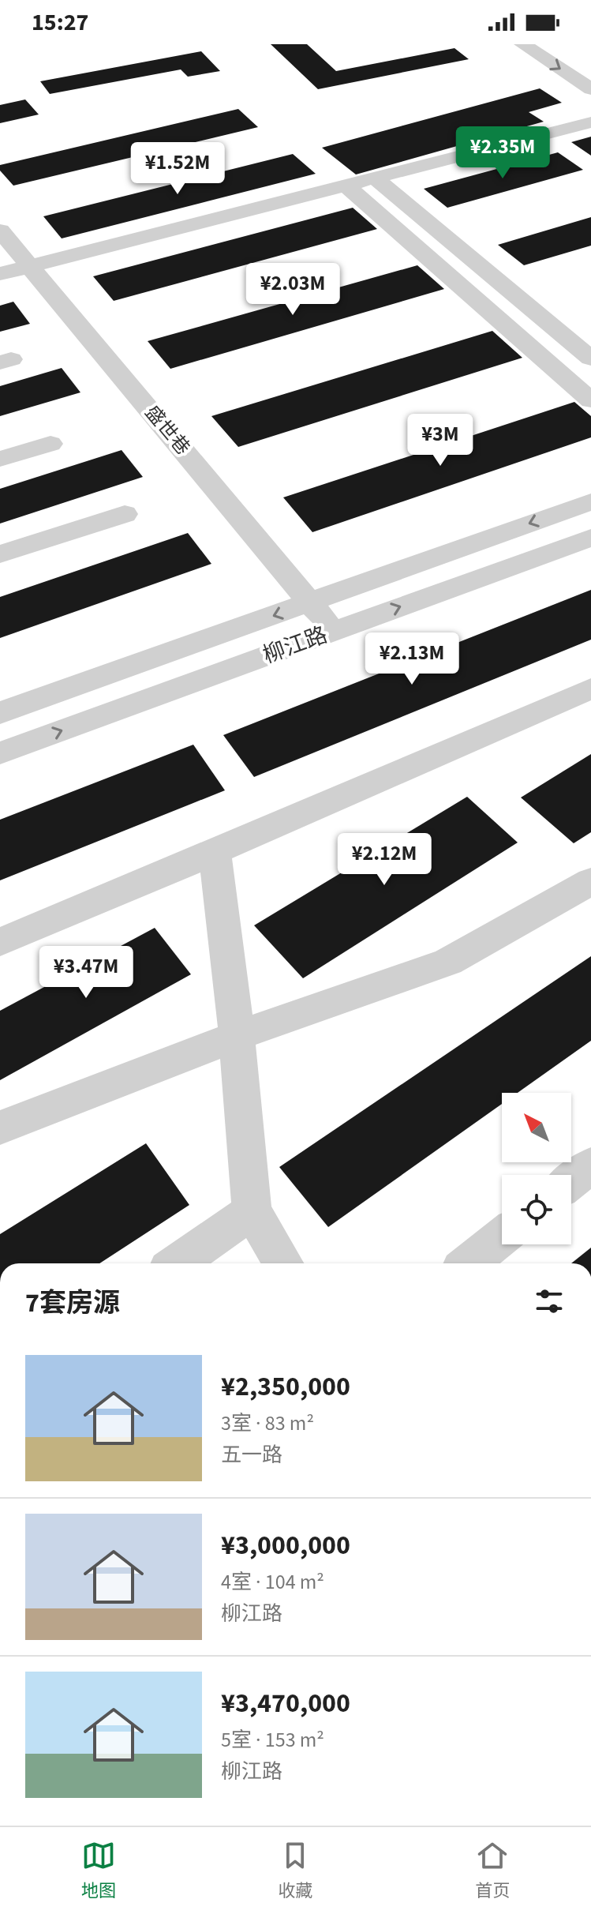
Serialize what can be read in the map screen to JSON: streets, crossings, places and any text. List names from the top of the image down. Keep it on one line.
{"streets":{"street":["盛世巷","柳江路"]},"crossings":[["盛世巷","柳江路"]],"north":"top left","page":{"status":"15:27","price":["¥2.35M","¥1.52M","¥2.03M","¥3M","¥2.13M","¥2.12M","¥3.47M"],"heading":"7套房源","list":[{"name":"¥2,350,000","note":"3室 · 83 m² · 五一路"},{"name":"¥3,000,000","note":"4室 · 104 m² · 柳江路"},{"name":"¥3,470,000","note":"5室 · 153 m² · 柳江路"}],"tabs":["地图","收藏","首页"]}}
